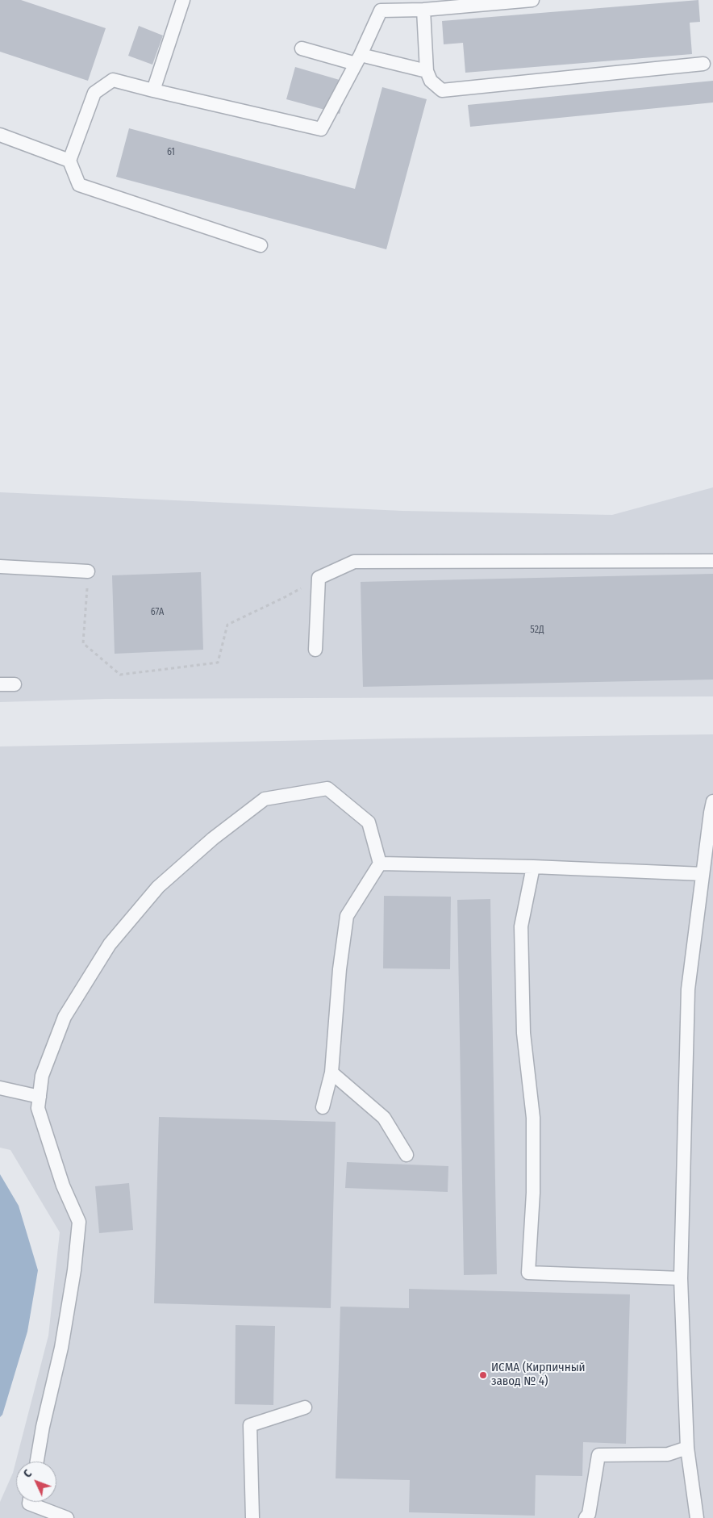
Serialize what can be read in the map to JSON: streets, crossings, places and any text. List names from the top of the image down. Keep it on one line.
{"places":["ИСМА (Кирпичный завод № 4)"],"house_numbers":["61","67А","52Д"],"north":"top left"}
